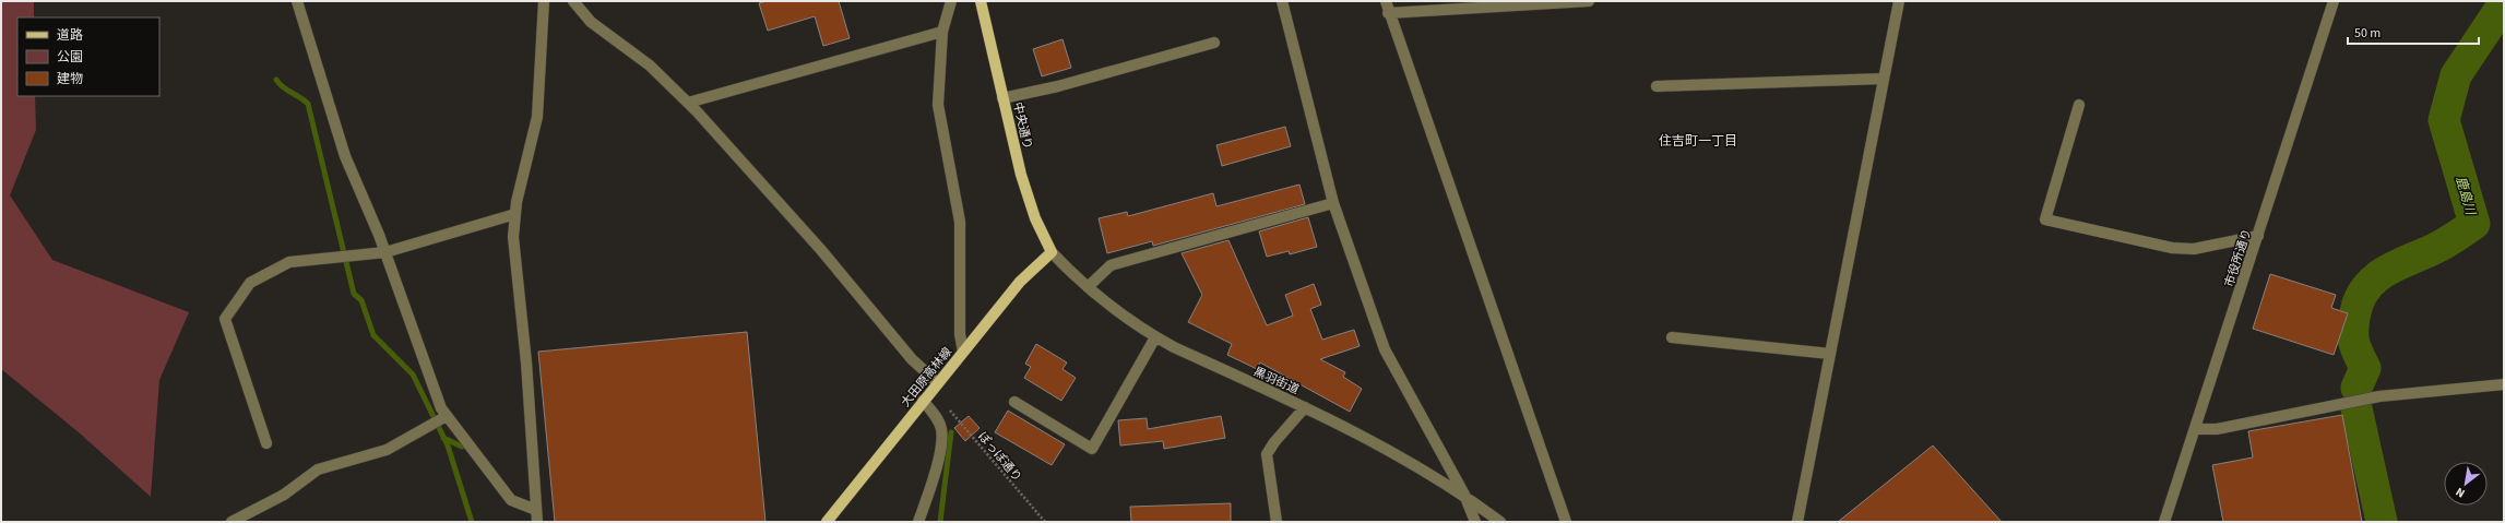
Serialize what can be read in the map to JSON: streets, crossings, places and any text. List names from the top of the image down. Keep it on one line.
{"streets":{"main road":["中央通り","大田原高林線"],"street":["市役所通り","黒羽街道"],"path":["ぽっぽ通り"]},"crossings":[["中央通り","大田原高林線"],["中央通り","黒羽街道"],["大田原高林線","黒羽街道"]],"districts":["住吉町一丁目"],"water":["鹿島川"],"legend":["道路","公園","建物"],"scale_bar":"50 m","north":"bottom left"}
